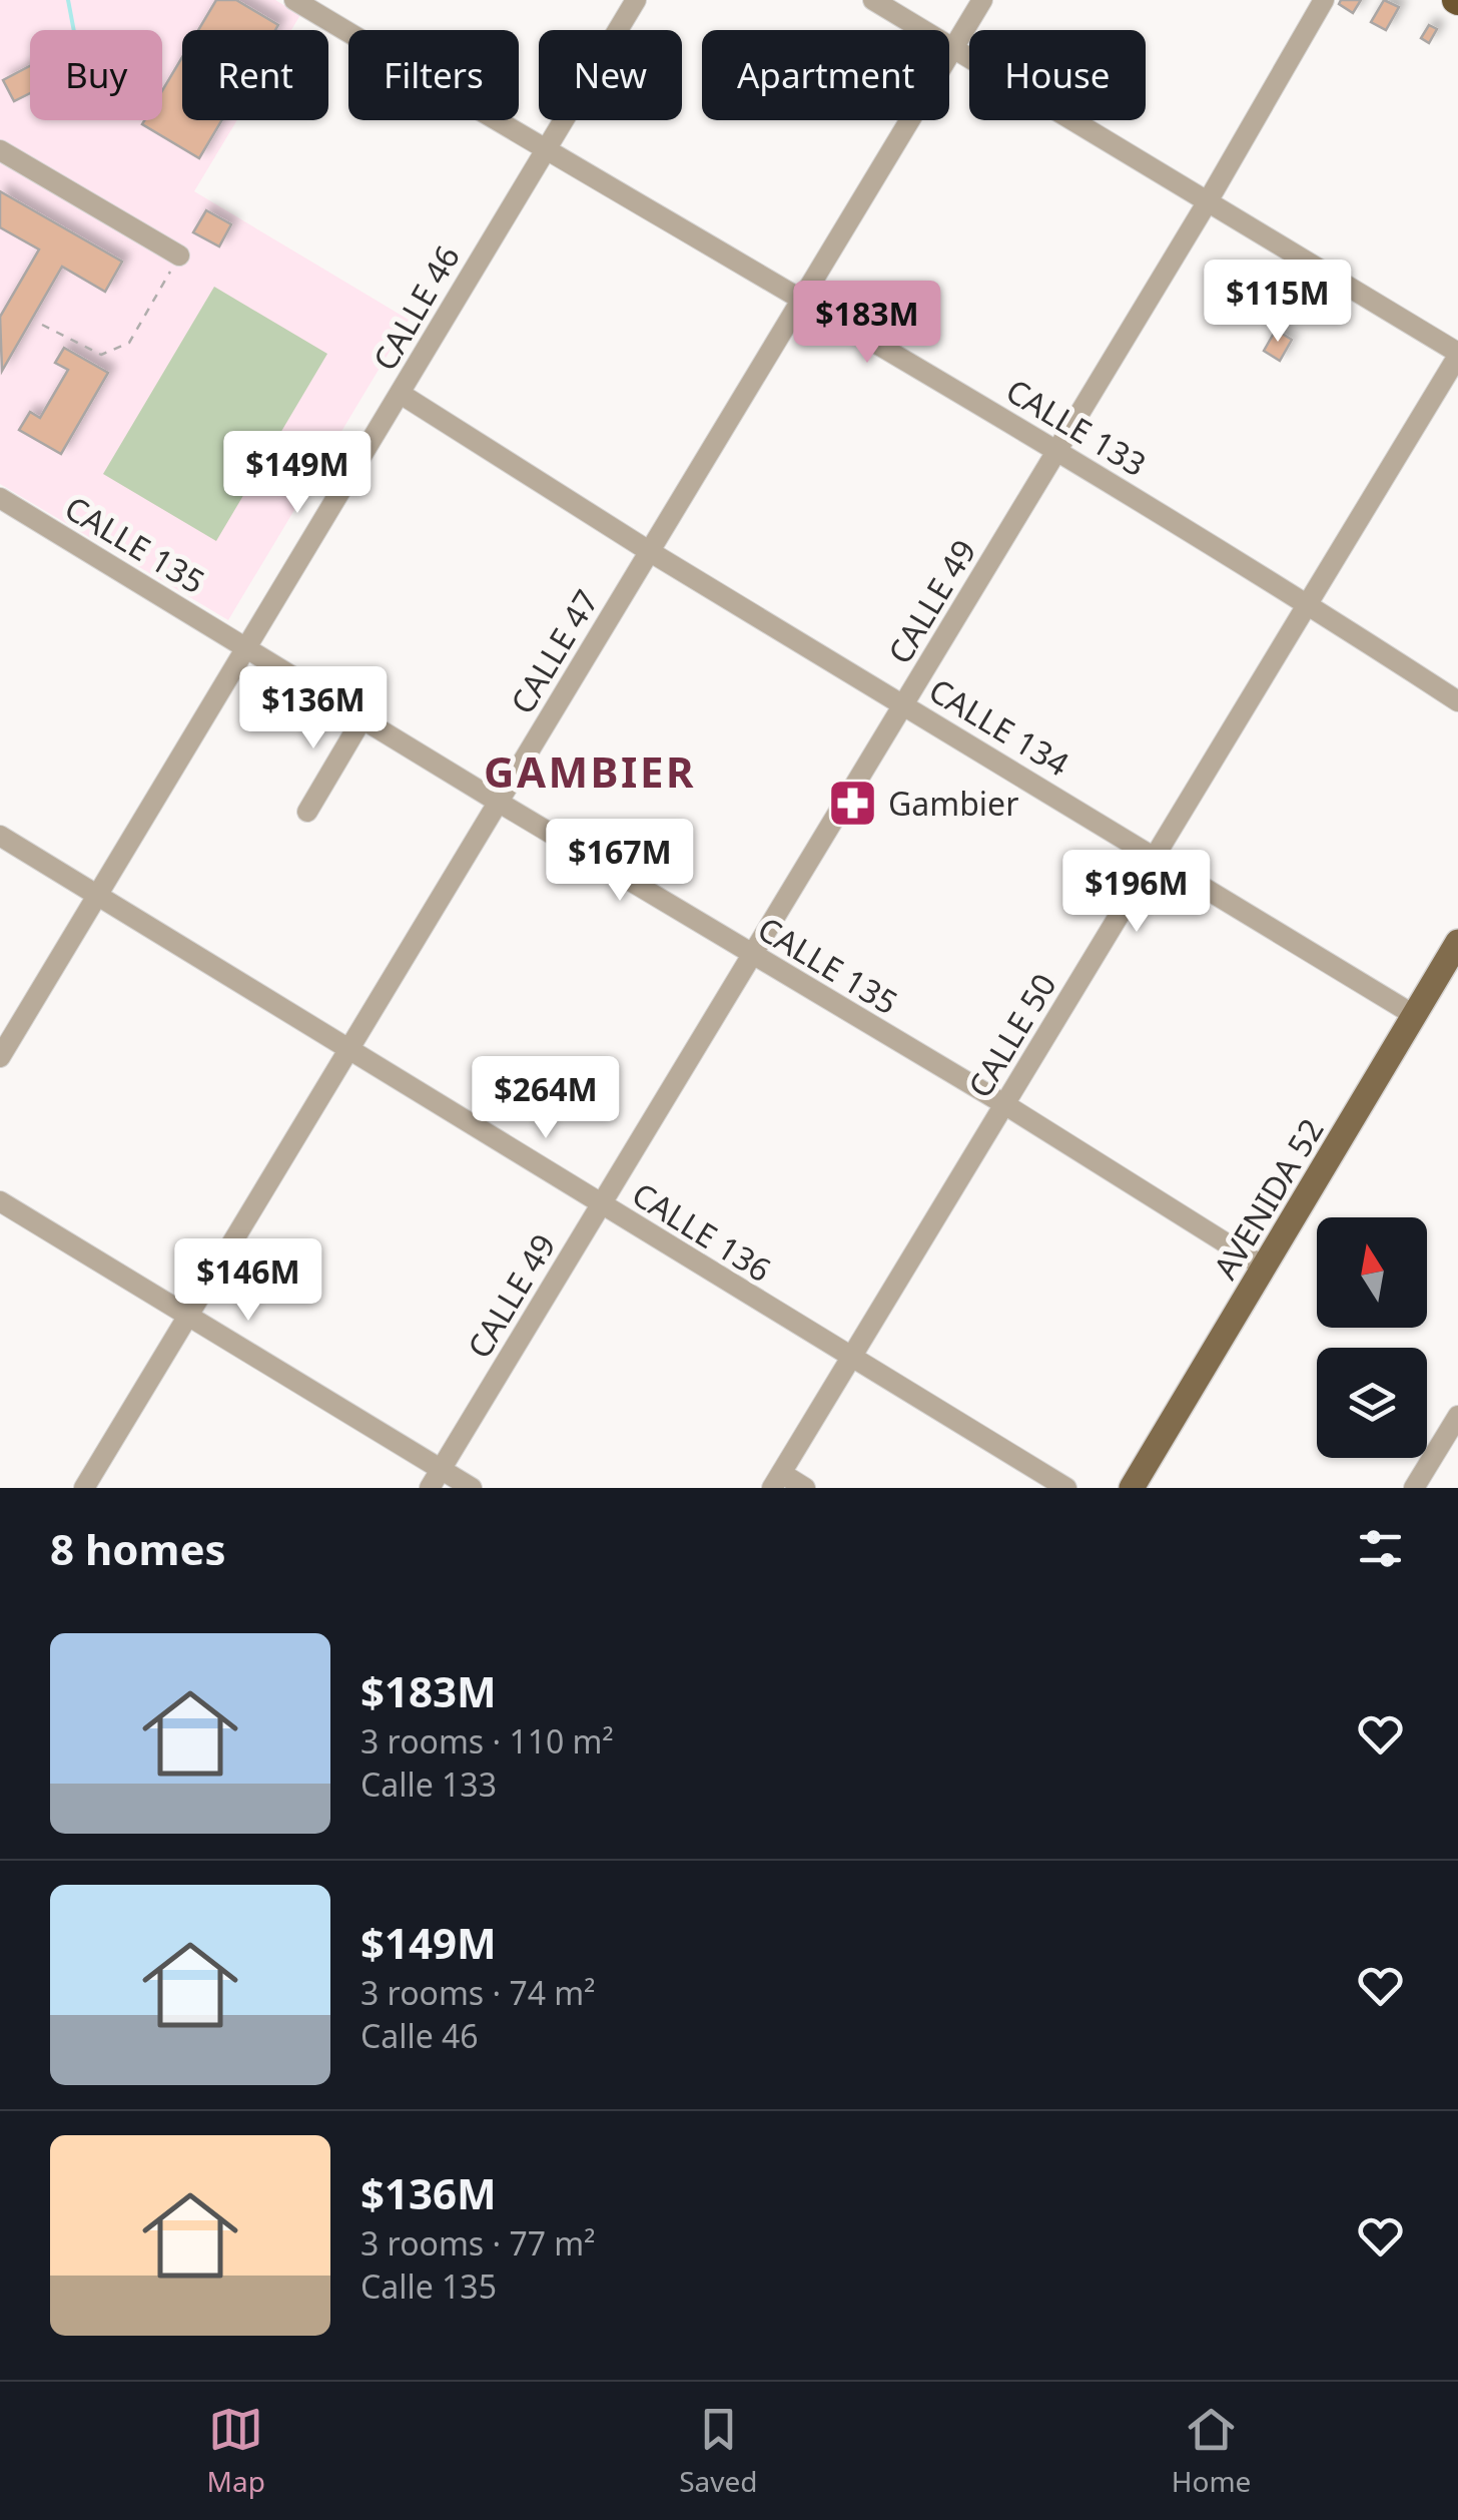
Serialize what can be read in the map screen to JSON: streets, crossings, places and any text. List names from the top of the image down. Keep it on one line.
{"streets":{"main road":["AVENIDA 52"],"street":["CALLE 46","CALLE 133","CALLE 135","CALLE 49","CALLE 47","CALLE 134","CALLE 50","CALLE 136"]},"crossings":[["CALLE 46","CALLE 133"],["CALLE 46","CALLE 135"],["CALLE 46","CALLE 134"],["CALLE 46","CALLE 136"],["CALLE 133","CALLE 49"],["CALLE 133","CALLE 47"],["CALLE 133","CALLE 50"],["CALLE 135","CALLE 49"],["CALLE 135","CALLE 47"],["CALLE 135","CALLE 50"],["CALLE 135","AVENIDA 52"],["CALLE 49","CALLE 134"],["CALLE 49","CALLE 136"],["CALLE 47","CALLE 134"],["CALLE 47","CALLE 136"],["CALLE 134","CALLE 50"],["CALLE 134","AVENIDA 52"],["CALLE 50","CALLE 136"]],"districts":["GAMBIER"],"places":{"pharmacy":["Gambier"]},"north":"top","page":{"chip":["Buy","Rent","Filters","New","Apartment","House"],"price":["$115M","$183M","$149M","$136M","$167M","$196M","$264M","$146M"],"heading":"8 homes","list":[{"name":"$183M","note":"3 rooms · 110 m² · Calle 133"},{"name":"$149M","note":"3 rooms · 74 m² · Calle 46"},{"name":"$136M","note":"3 rooms · 77 m² · Calle 135"}],"tabs":["Map","Saved","Home"]}}
